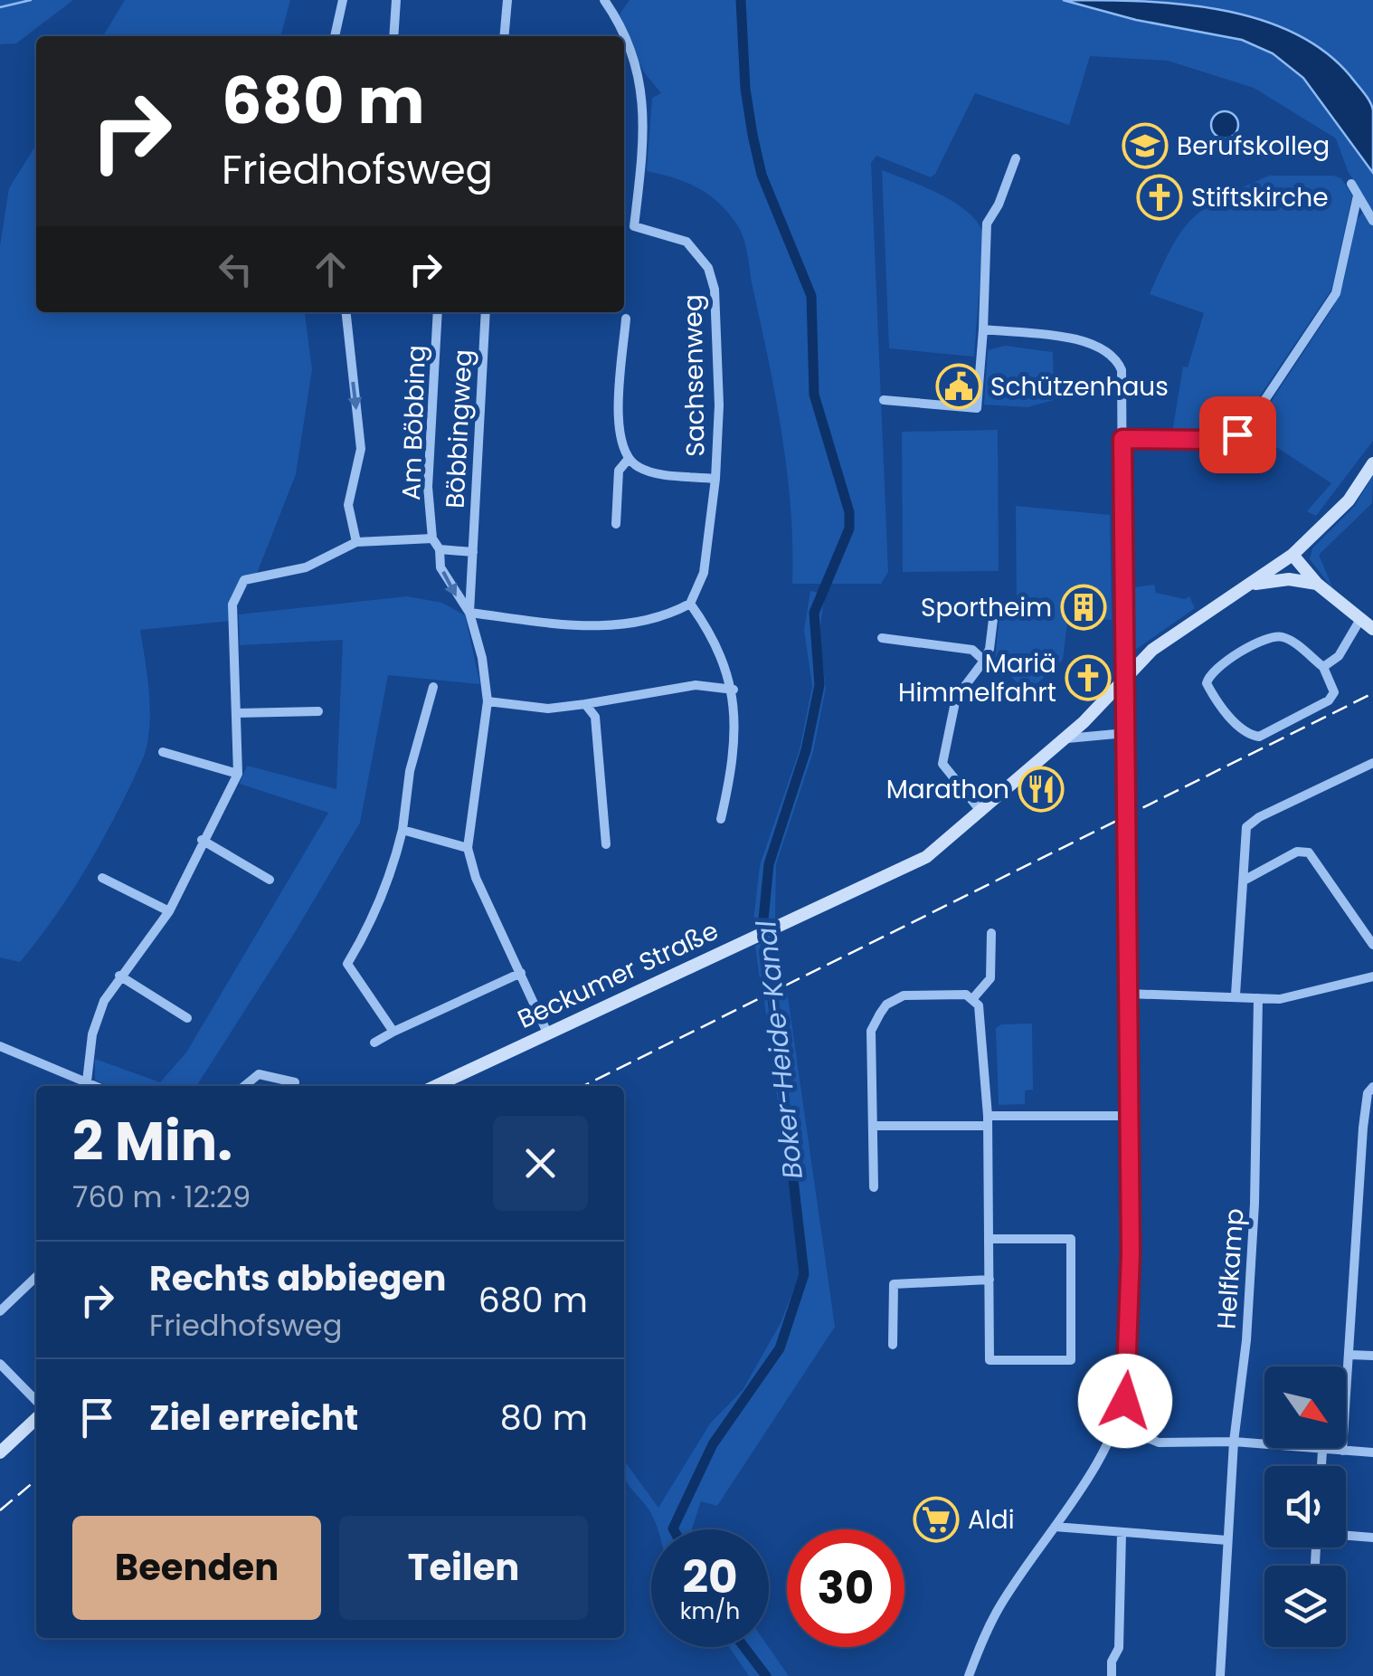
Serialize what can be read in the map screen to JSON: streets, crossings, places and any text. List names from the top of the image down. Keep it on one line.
{"streets":{"main road":["Beckumer Straße"],"street":["Sachsenweg","Am Böbbing","Böbbingweg","Helfkamp"]},"crossings":[["Am Böbbing","Böbbingweg"],["Böbbingweg","Beckumer Straße"]],"water":["Boker-Heide-Kanal"],"places":{"school or university":["Berufskolleg"],"church":["Stiftskirche","Mariä Himmelfahrt"],"public building":["Schützenhaus"],"building":["Sportheim"],"restaurant":["Marathon"],"supermarket":["Aldi"]},"north":"bottom right","page":{"turn":["680 m","Friedhofsweg"],"heading":["2 Min.","760 m · 12:29"],"list":[{"name":"Rechts abbiegen","note":"Friedhofsweg","value":"680 m"},{"name":"Ziel erreicht","value":"80 m"}],"buttons":["Beenden","Teilen"],"speed":"20 km/h","limit":"30"}}
